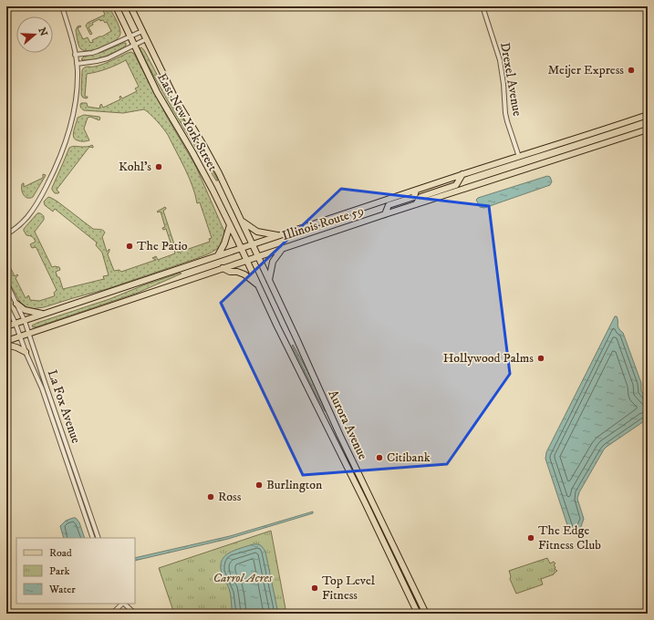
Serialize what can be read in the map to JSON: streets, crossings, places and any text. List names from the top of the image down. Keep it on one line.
{"streets":{"main road":["East New York Street","Illinois Route 59","Aurora Avenue"],"street":["Drexel Avenue","La Fox Avenue"]},"crossings":[["Drexel Avenue","Illinois Route 59"],["East New York Street","Illinois Route 59"],["East New York Street","Aurora Avenue"],["Illinois Route 59","La Fox Avenue"],["Illinois Route 59","Aurora Avenue"]],"parks":["Carrol Acres"],"places":["Meijer Express","Kohl's","The Patio","Hollywood Palms","Citibank","Burlington","Ross","The Edge Fitness Club","Top Level Fitness"],"legend":["Road","Park","Water"],"north":"right"}
